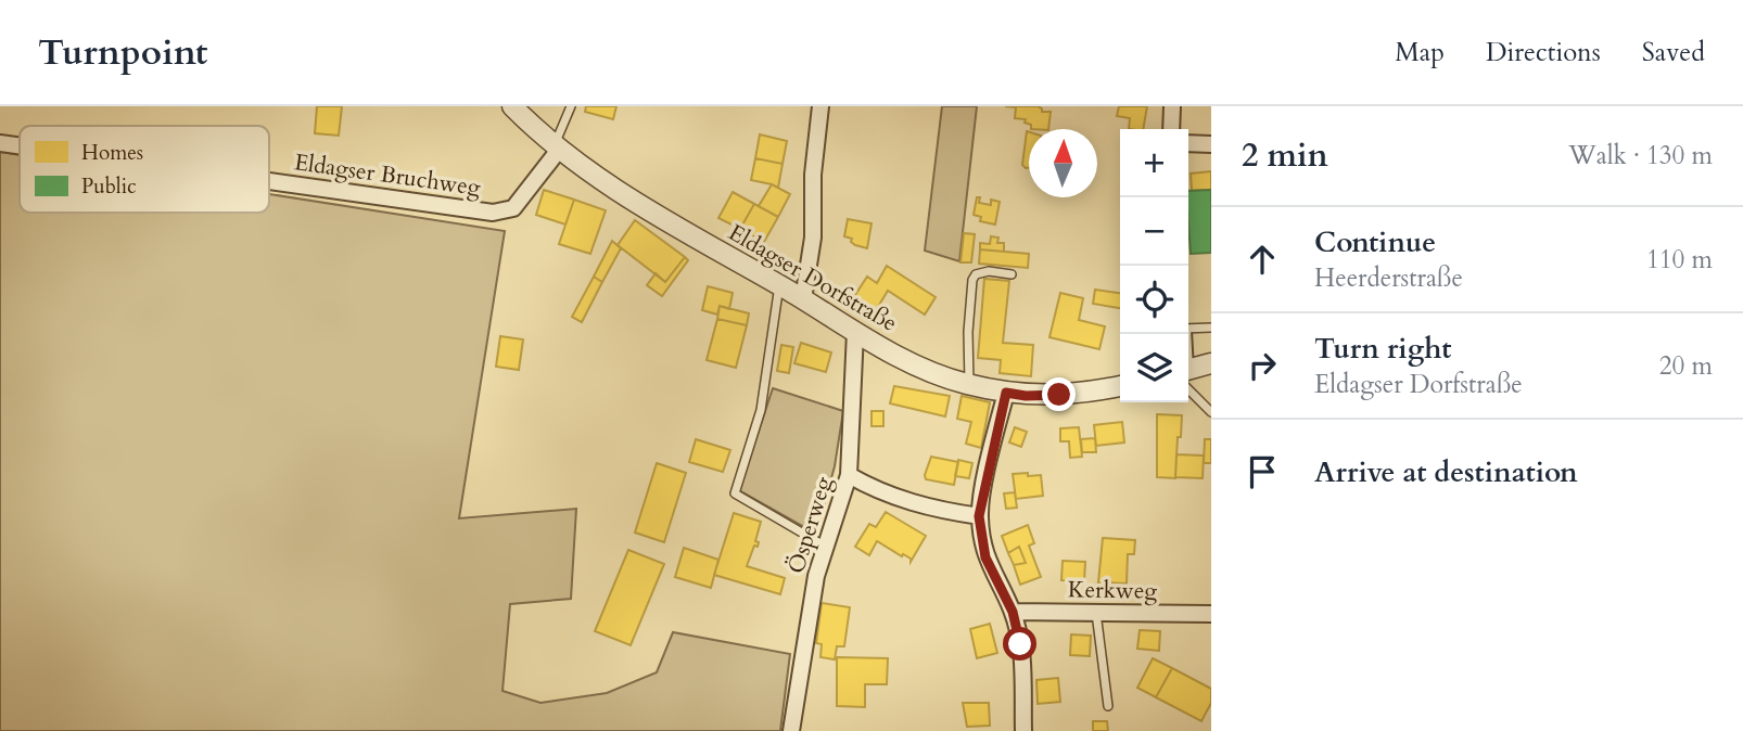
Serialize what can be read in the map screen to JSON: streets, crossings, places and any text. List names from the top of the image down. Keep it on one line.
{"streets":{"street":["Eldagser Bruchweg","Eldagser Dorfstraße","Ösperweg","Kerkweg"]},"crossings":[["Eldagser Bruchweg","Eldagser Dorfstraße"],["Eldagser Dorfstraße","Ösperweg"]],"legend":["Homes","Public"],"north":"top","page":{"header":"Turnpoint","nav":["Map","Directions","Saved"],"heading":["2 min","Walk · 130 m"],"map_buttons":["+","−"],"list":[["Continue","Heerderstraße","110 m"],["Turn right","Eldagser Dorfstraße","20 m"],"Arrive at destination"]}}
